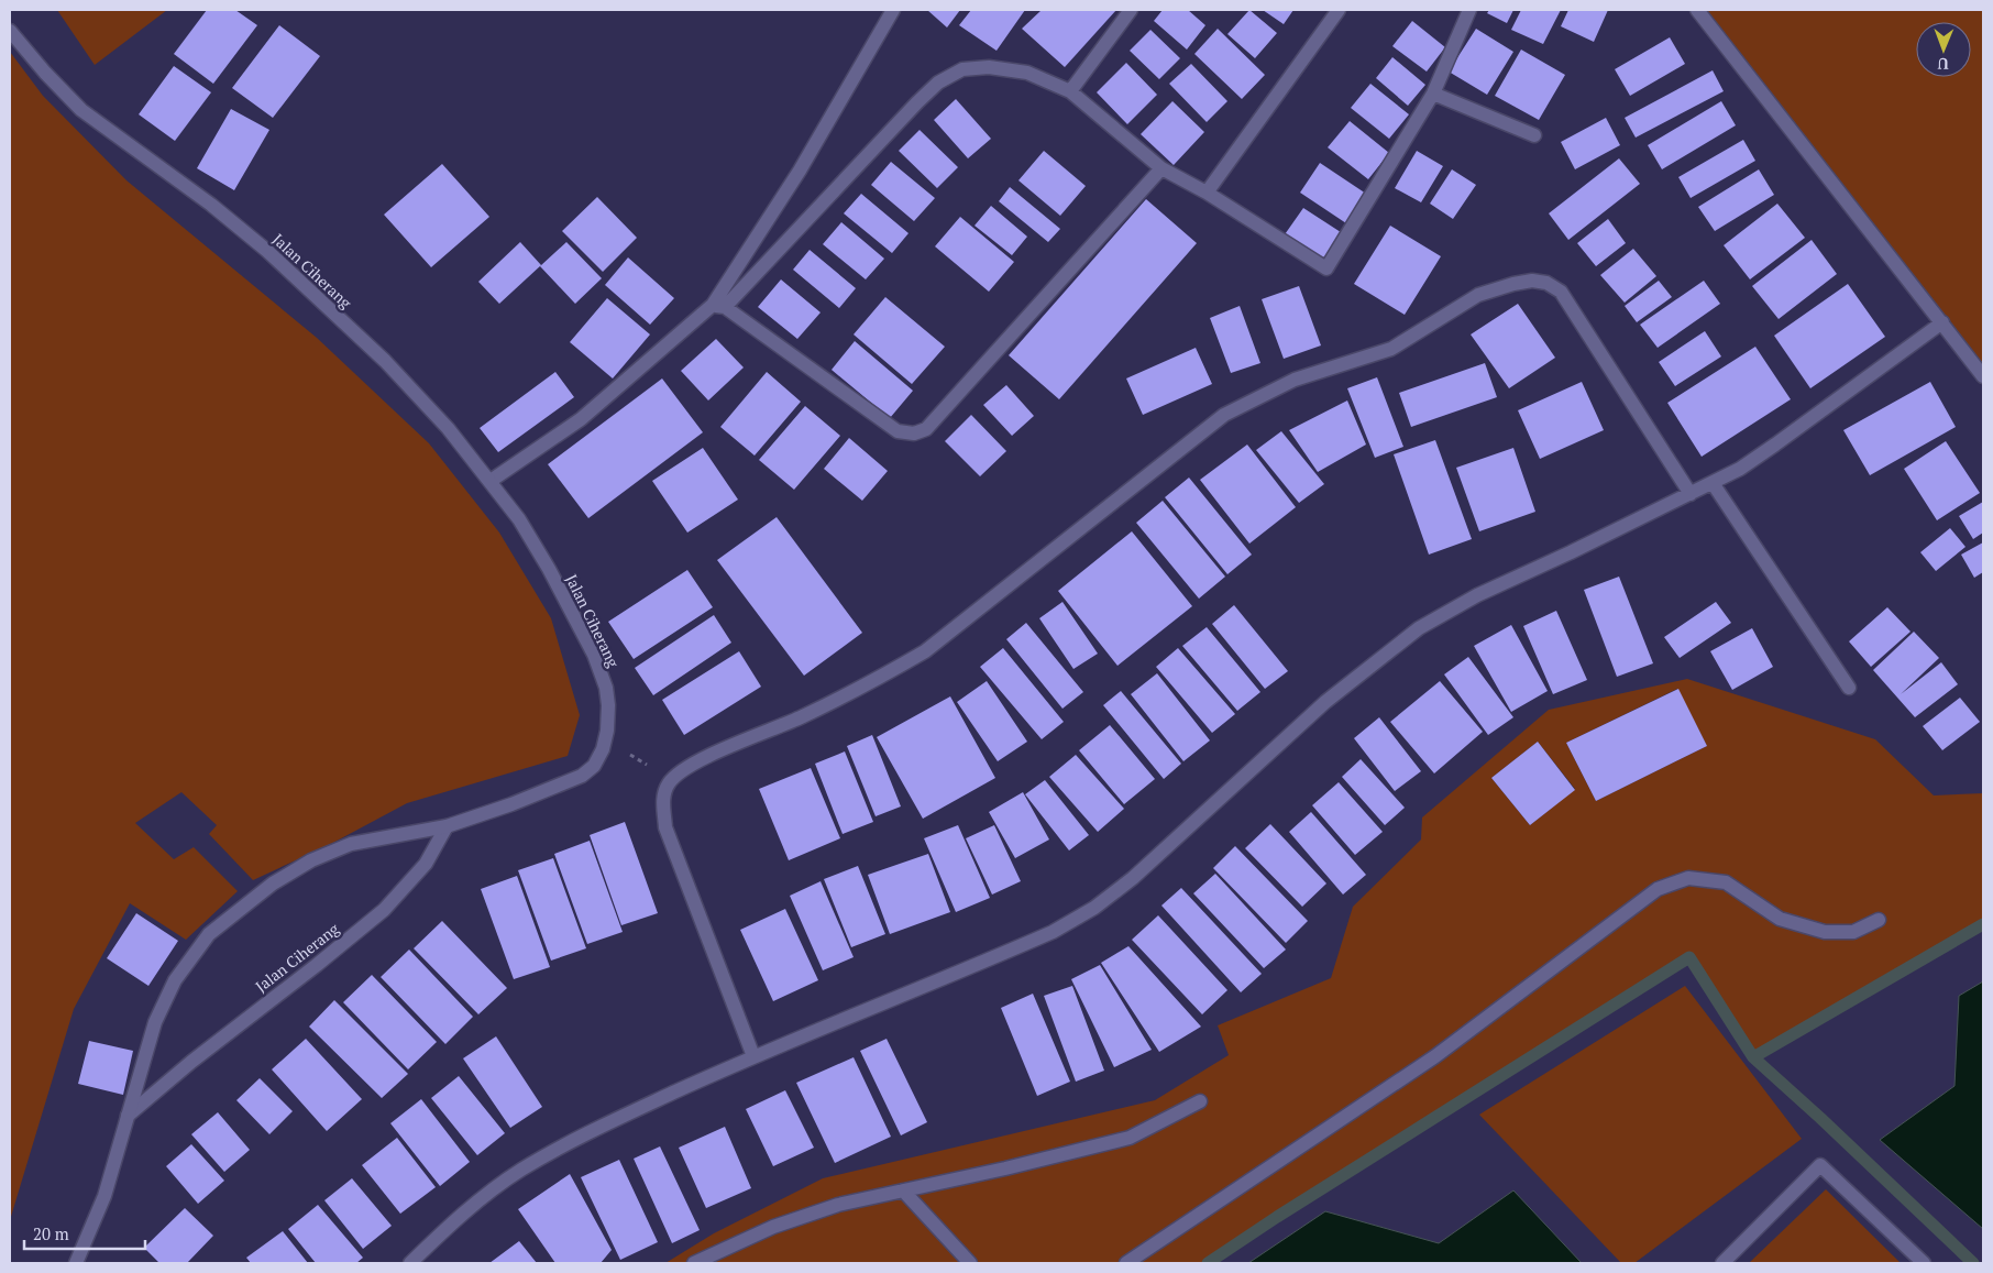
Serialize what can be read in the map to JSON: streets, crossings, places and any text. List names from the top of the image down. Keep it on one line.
{"streets":{"street":["Jalan Ciherang"]},"scale_bar":"20 m","north":"bottom"}
